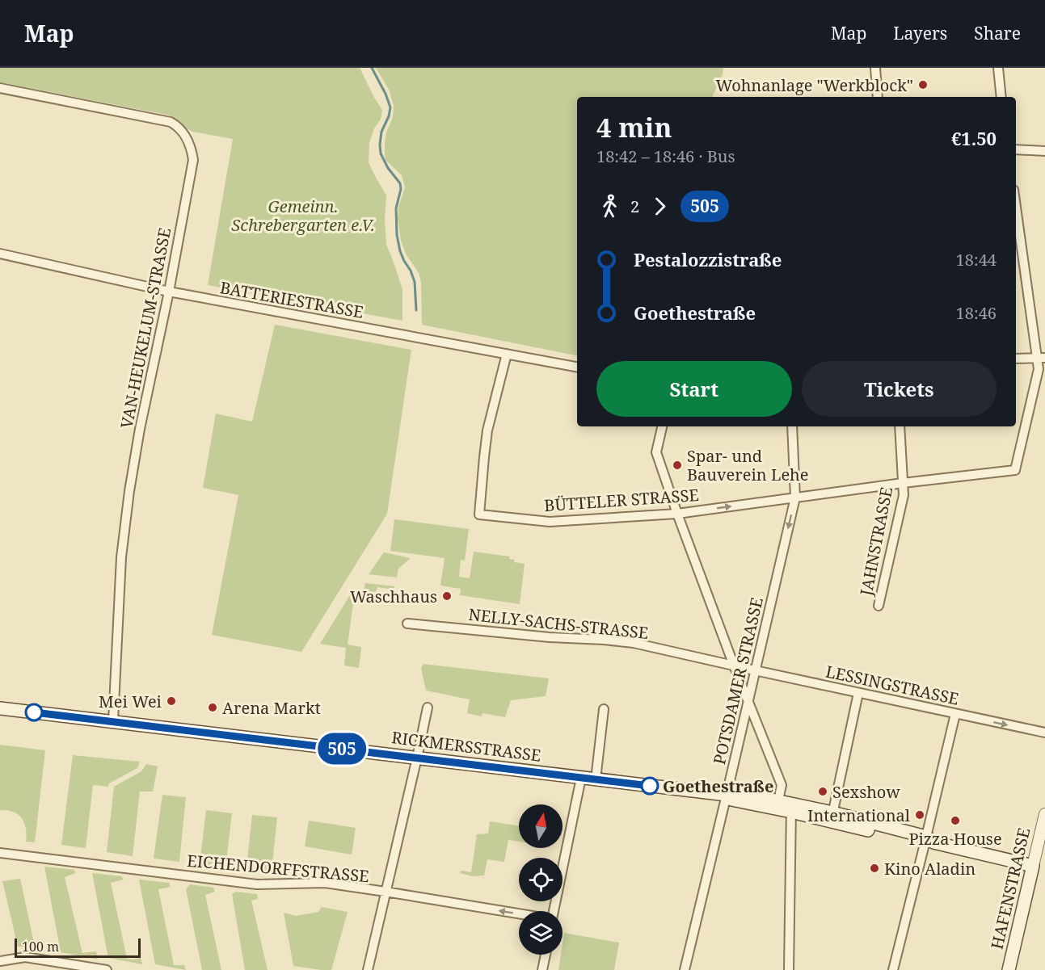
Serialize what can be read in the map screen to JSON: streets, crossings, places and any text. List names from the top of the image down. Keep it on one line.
{"streets":{"main road":["RICKMERSSTRASSE","HAFENSTRASSE"],"street":["BATTERIESTRASSE","VAN-HEUKELUM-STRASSE","BÜTTELER STRASSE","JAHNSTRASSE","NELLY-SACHS-STRASSE","POTSDAMER STRASSE","LESSINGSTRASSE","EICHENDORFFSTRASSE"]},"crossings":[["BATTERIESTRASSE","VAN-HEUKELUM-STRASSE"],["BATTERIESTRASSE","BÜTTELER STRASSE"],["VAN-HEUKELUM-STRASSE","RICKMERSSTRASSE"],["BÜTTELER STRASSE","JAHNSTRASSE"],["BÜTTELER STRASSE","POTSDAMER STRASSE"],["NELLY-SACHS-STRASSE","LESSINGSTRASSE"],["POTSDAMER STRASSE","LESSINGSTRASSE"],["POTSDAMER STRASSE","RICKMERSSTRASSE"],["RICKMERSSTRASSE","HAFENSTRASSE"]],"parks":["Gemeinn. Schrebergarten e.V."],"places":["Wohnanlage \"Werkblock\"","Spar- und Bauverein Lehe","Waschhaus","Mei Wei","Arena Markt","Goethestraße","Sexshow","International","Pizza House","Kino Aladin"],"lines":["bus line 505"],"scale_bar":"100 m","north":"top","page":{"header":"Map","nav":["Map","Layers","Share"],"on_map":"505","heading":["4 min","18:42 – 18:46 · Bus","€1.50"],"legs":["2","505"],"list":[{"name":"Pestalozzistraße","value":"18:44"},{"name":"Goethestraße","value":"18:46"}],"buttons":["Start","Tickets"],"scale":"100 m"}}
